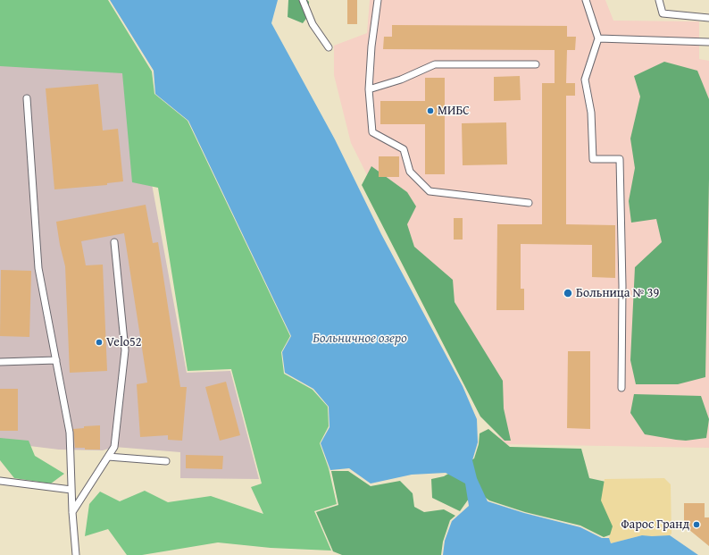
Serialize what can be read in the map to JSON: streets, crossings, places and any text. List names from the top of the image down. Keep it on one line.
{"water":["Больничное озеро"],"places":["МИБС","Больница № 39","Velo52","Фарос Гранд"]}
